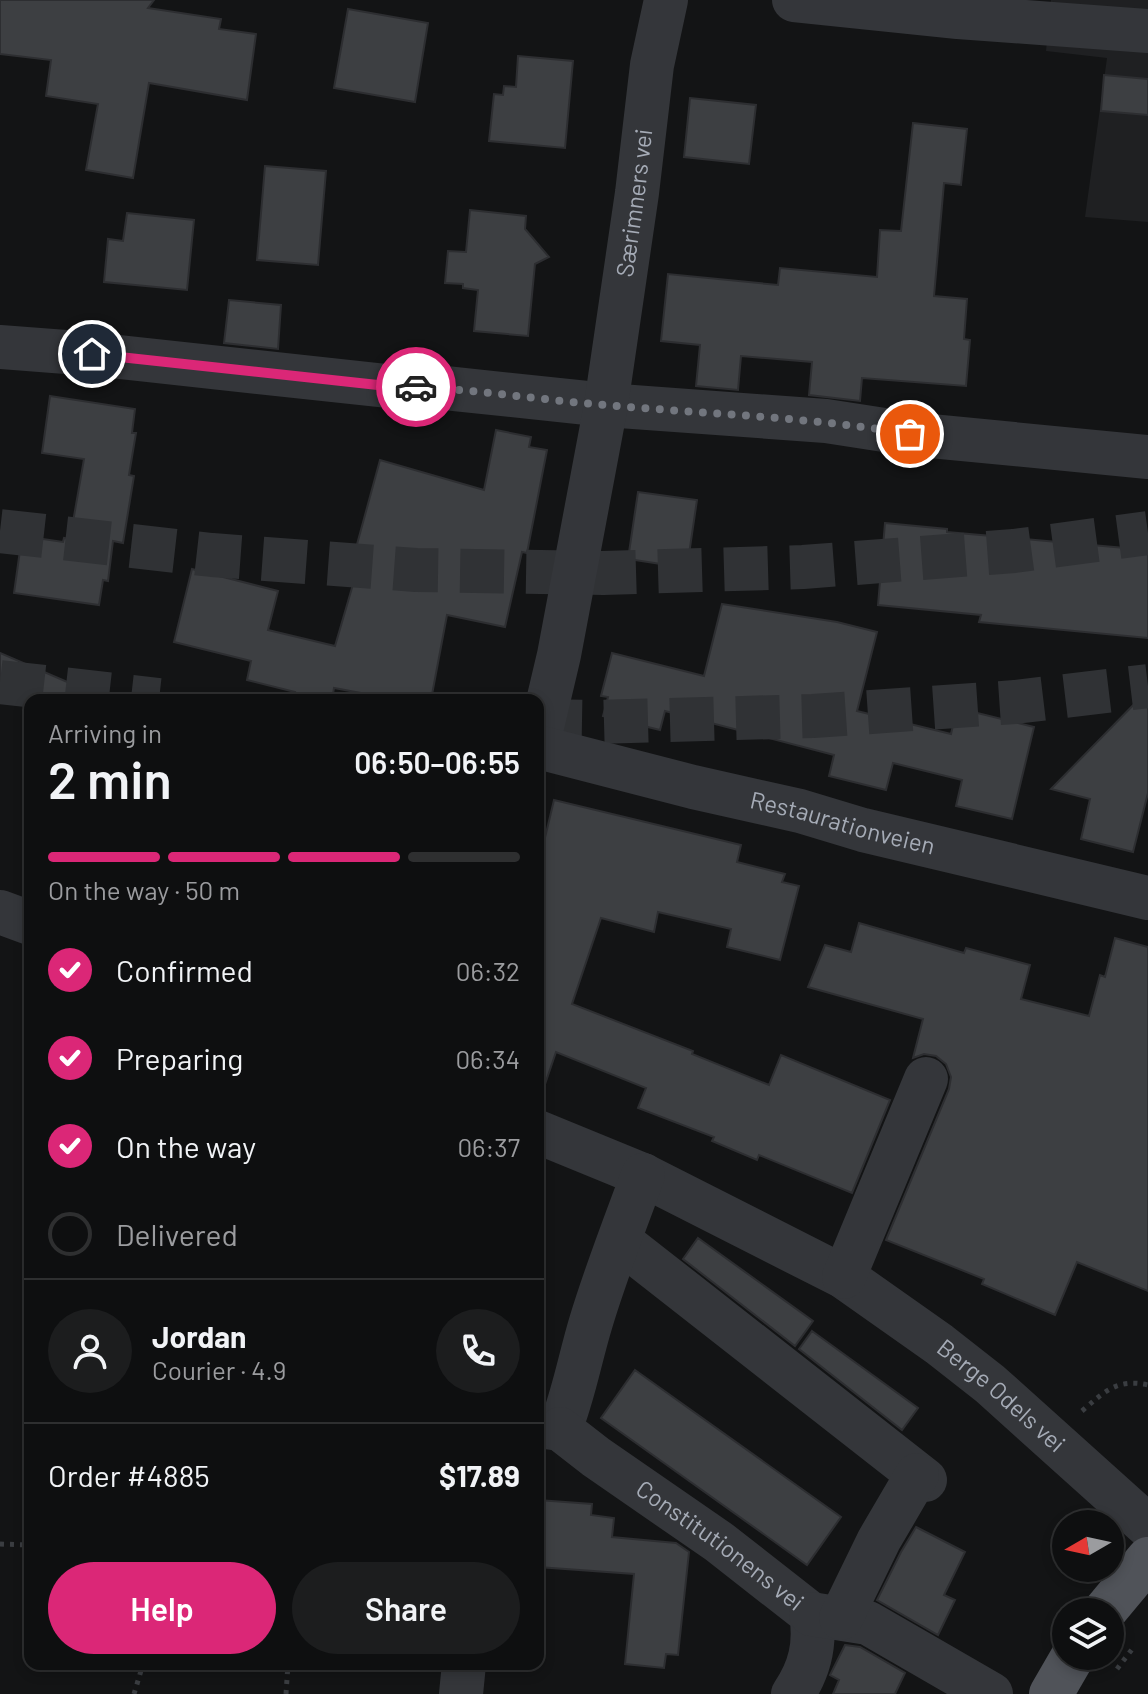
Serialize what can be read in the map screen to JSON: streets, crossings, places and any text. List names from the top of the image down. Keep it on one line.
{"streets":{"street":["Særimners vei","Restaurationveien","Berge Odels vei","Constitutionens vei"]},"crossings":[["Berge Odels vei","Constitutionens vei"]],"north":"left","page":{"heading":["2 min","Arriving in","06:50–06:55"],"panel":["Jordan","Courier · 4.9","Order #4885","$17.89"],"bar":"On the way · 50 m","list":[["Confirmed","06:32"],["Preparing","06:34"],["On the way","06:37"],"Delivered"],"buttons":["Help","Share"]}}
